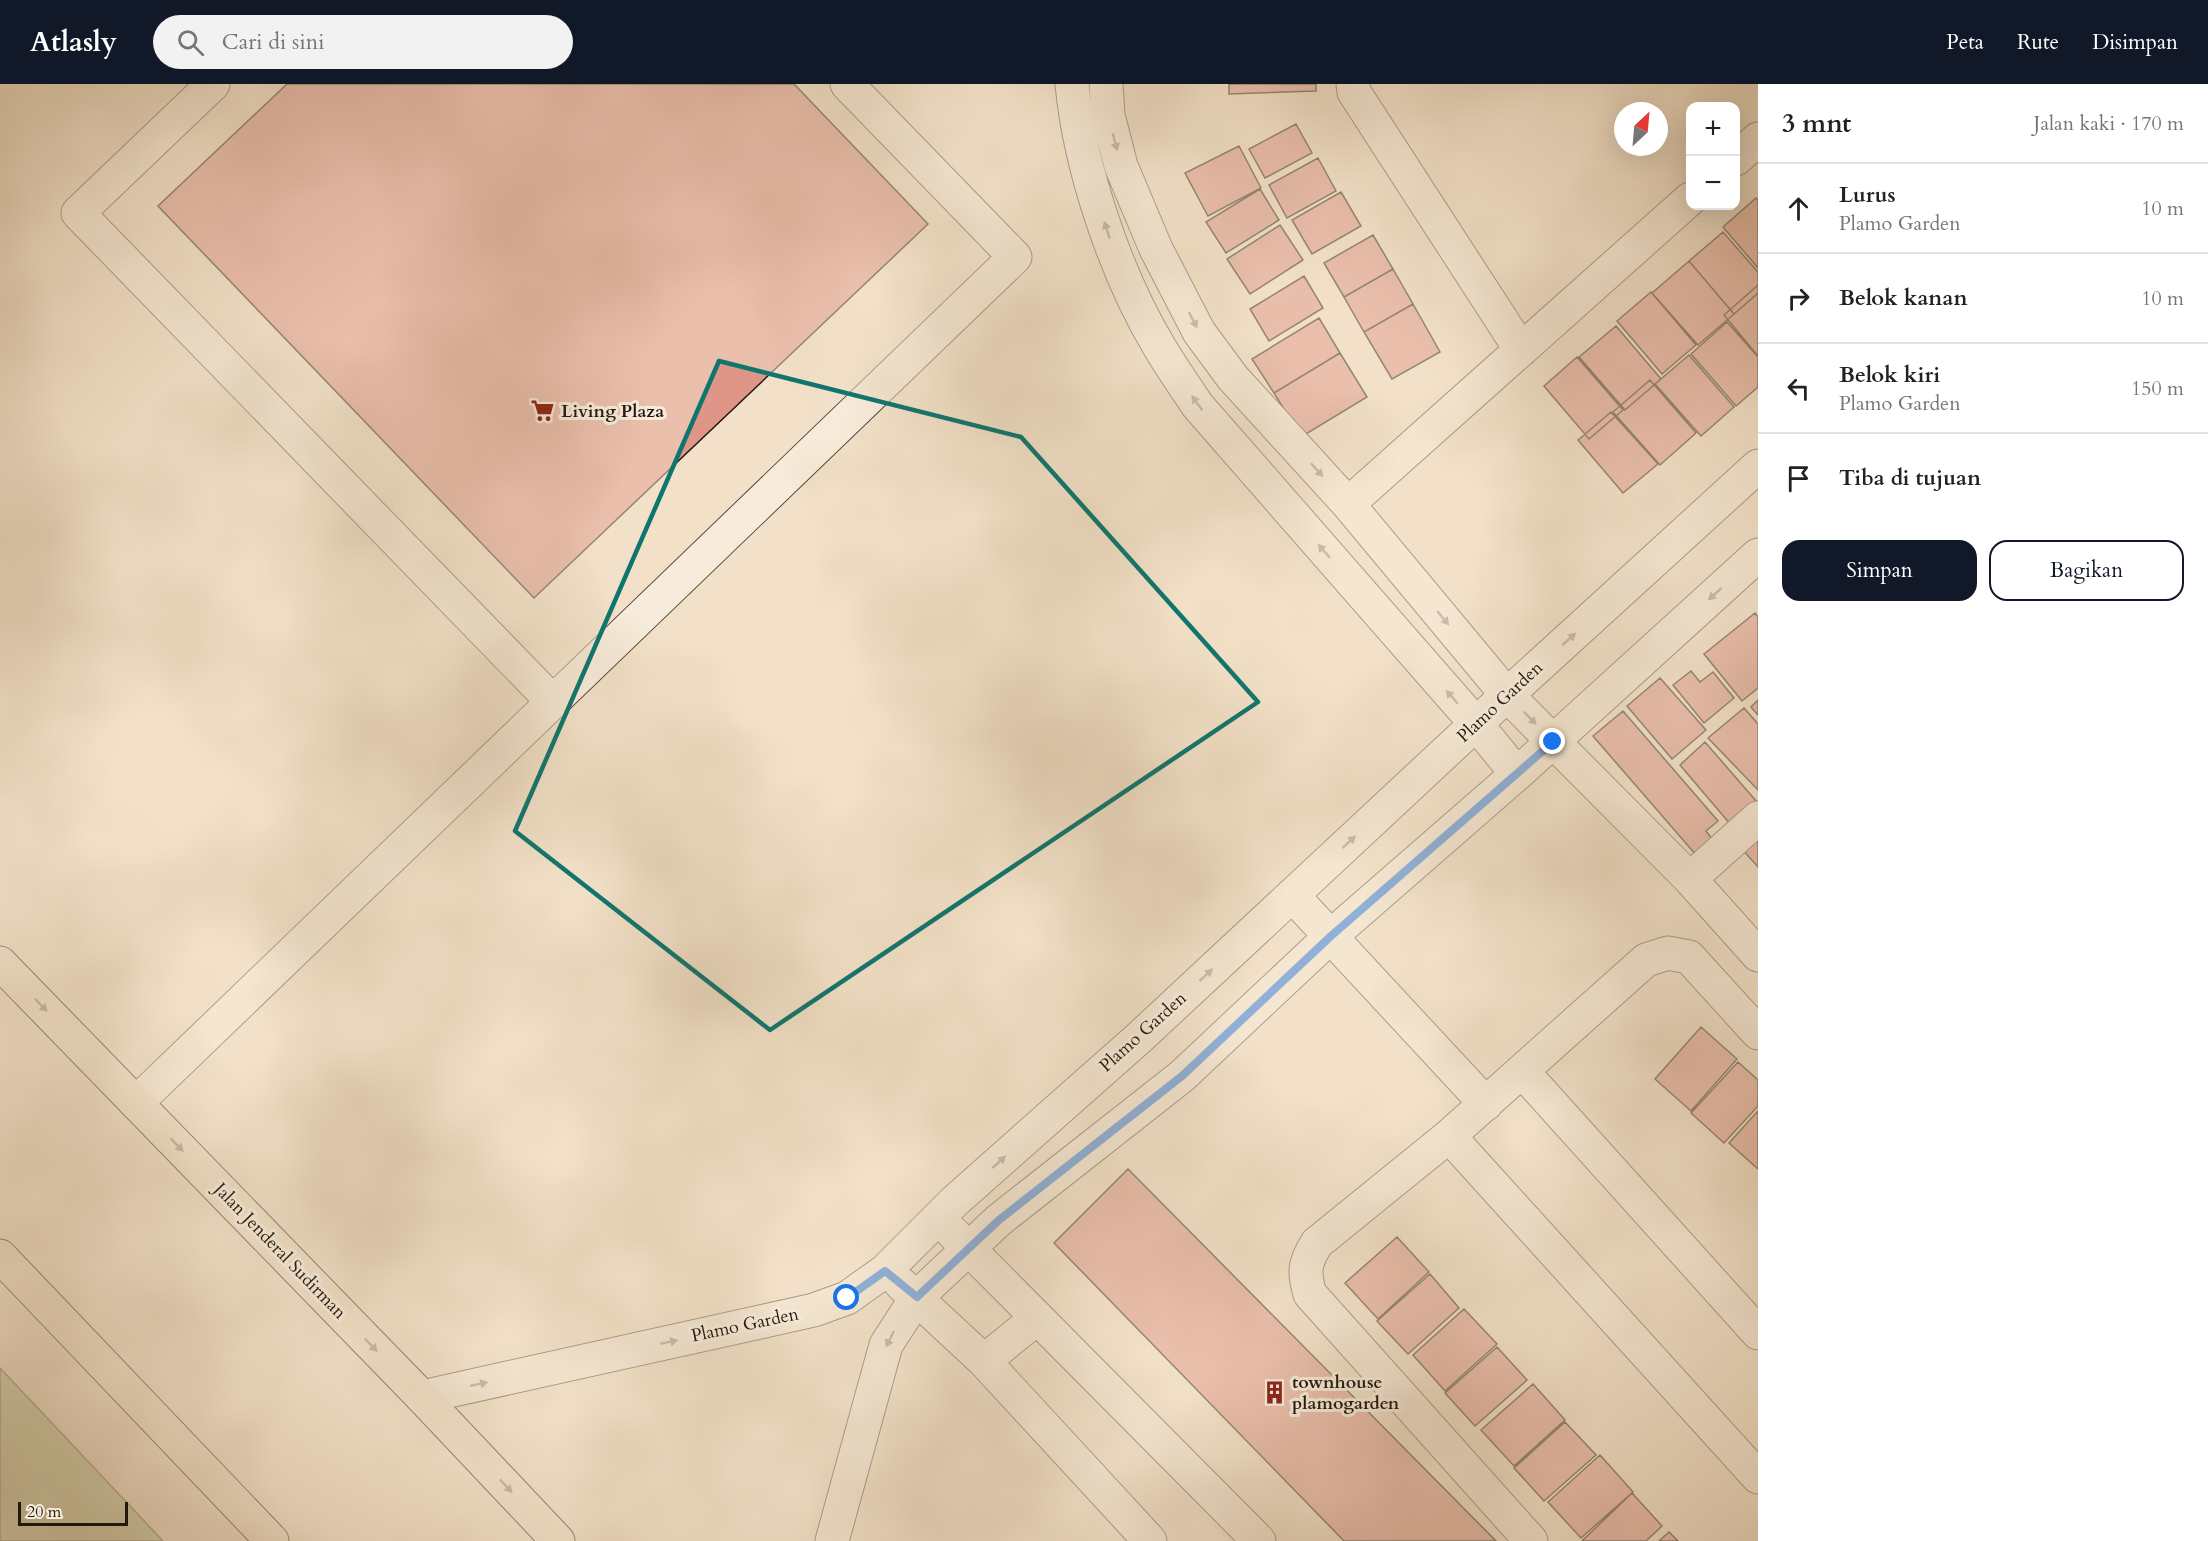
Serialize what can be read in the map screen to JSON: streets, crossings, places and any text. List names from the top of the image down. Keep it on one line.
{"streets":{"highway":["Jalan Jenderal Sudirman"],"street":["Plamo Garden"]},"crossings":[["Plamo Garden","Jalan Jenderal Sudirman"]],"places":{"supermarket":["Living Plaza"],"building":["townhouse plamogarden"]},"scale_bar":"20 m","north":"top right","page":{"header":"Atlasly","search":"Cari di sini","nav":["Peta","Rute","Disimpan"],"heading":["3 mnt","Jalan kaki · 170 m"],"map_buttons":["+","−"],"list":[["Lurus","Plamo Garden","10 m"],["Belok kanan","10 m"],["Belok kiri","Plamo Garden","150 m"],"Tiba di tujuan"],"buttons":["Simpan","Bagikan"],"scale":"20 m"}}
